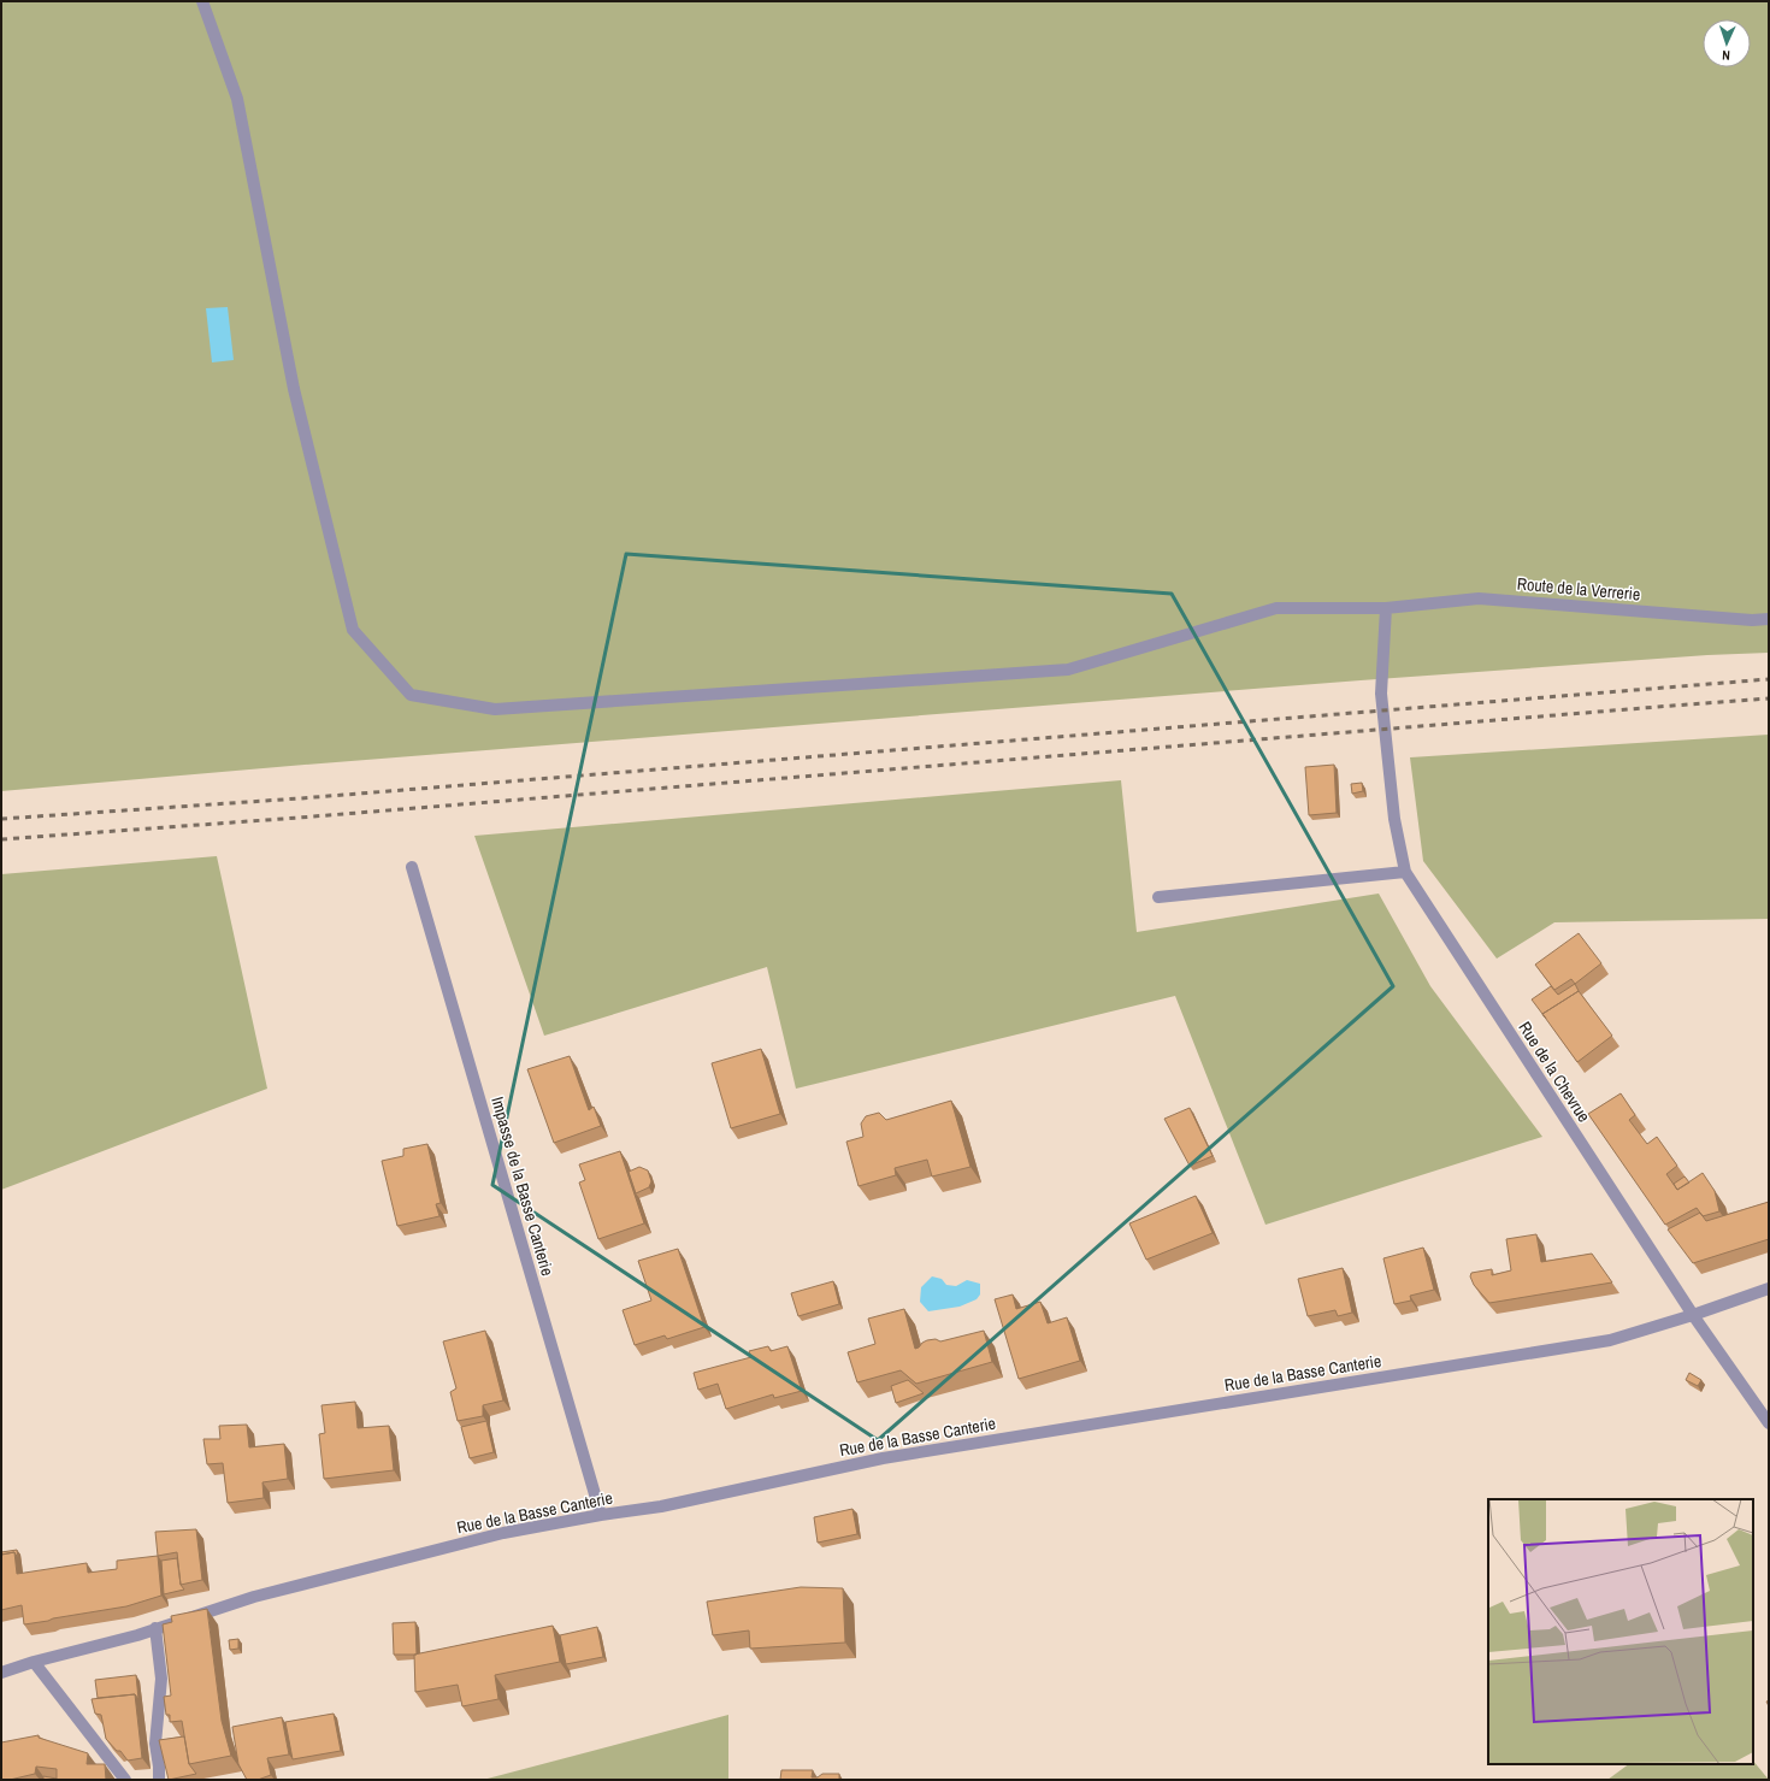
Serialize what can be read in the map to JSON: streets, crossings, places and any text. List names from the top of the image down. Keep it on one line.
{"streets":{"street":["Route de la Verrerie","Rue de la Chevrue","Impasse de la Basse Canterie","Rue de la Basse Canterie"]},"crossings":[["Route de la Verrerie","Rue de la Chevrue"],["Rue de la Chevrue","Rue de la Basse Canterie"],["Impasse de la Basse Canterie","Rue de la Basse Canterie"]],"north":"bottom"}
